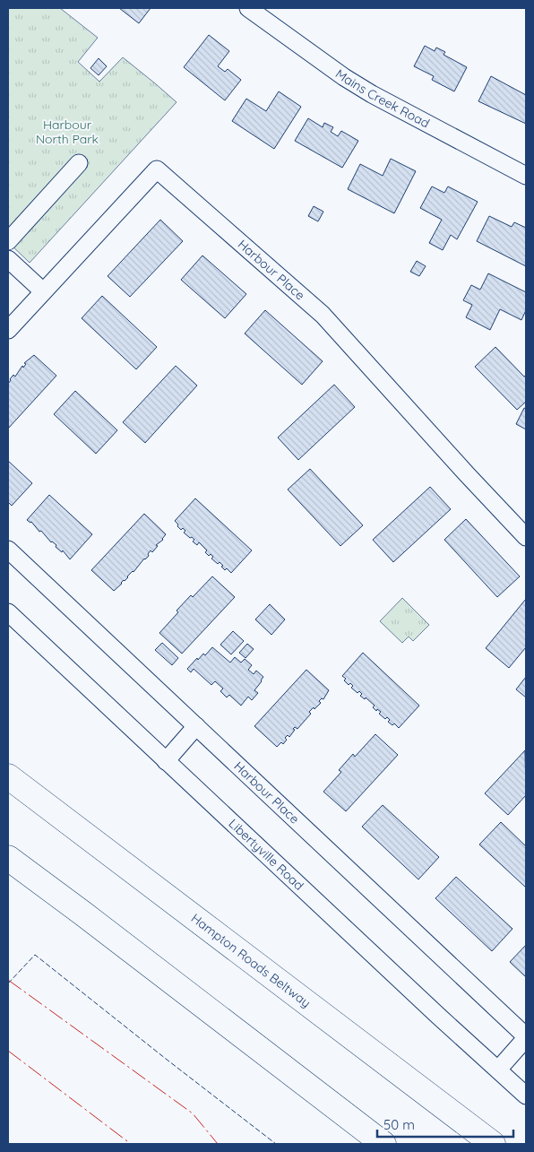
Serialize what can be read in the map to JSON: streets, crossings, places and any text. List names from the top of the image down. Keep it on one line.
{"streets":{"highway":["Hampton Roads Beltway"],"street":["Mains Creek Road","Harbour Place","Libertyville Road"]},"parks":["Harbour North Park"],"scale_bar":"50 m"}
